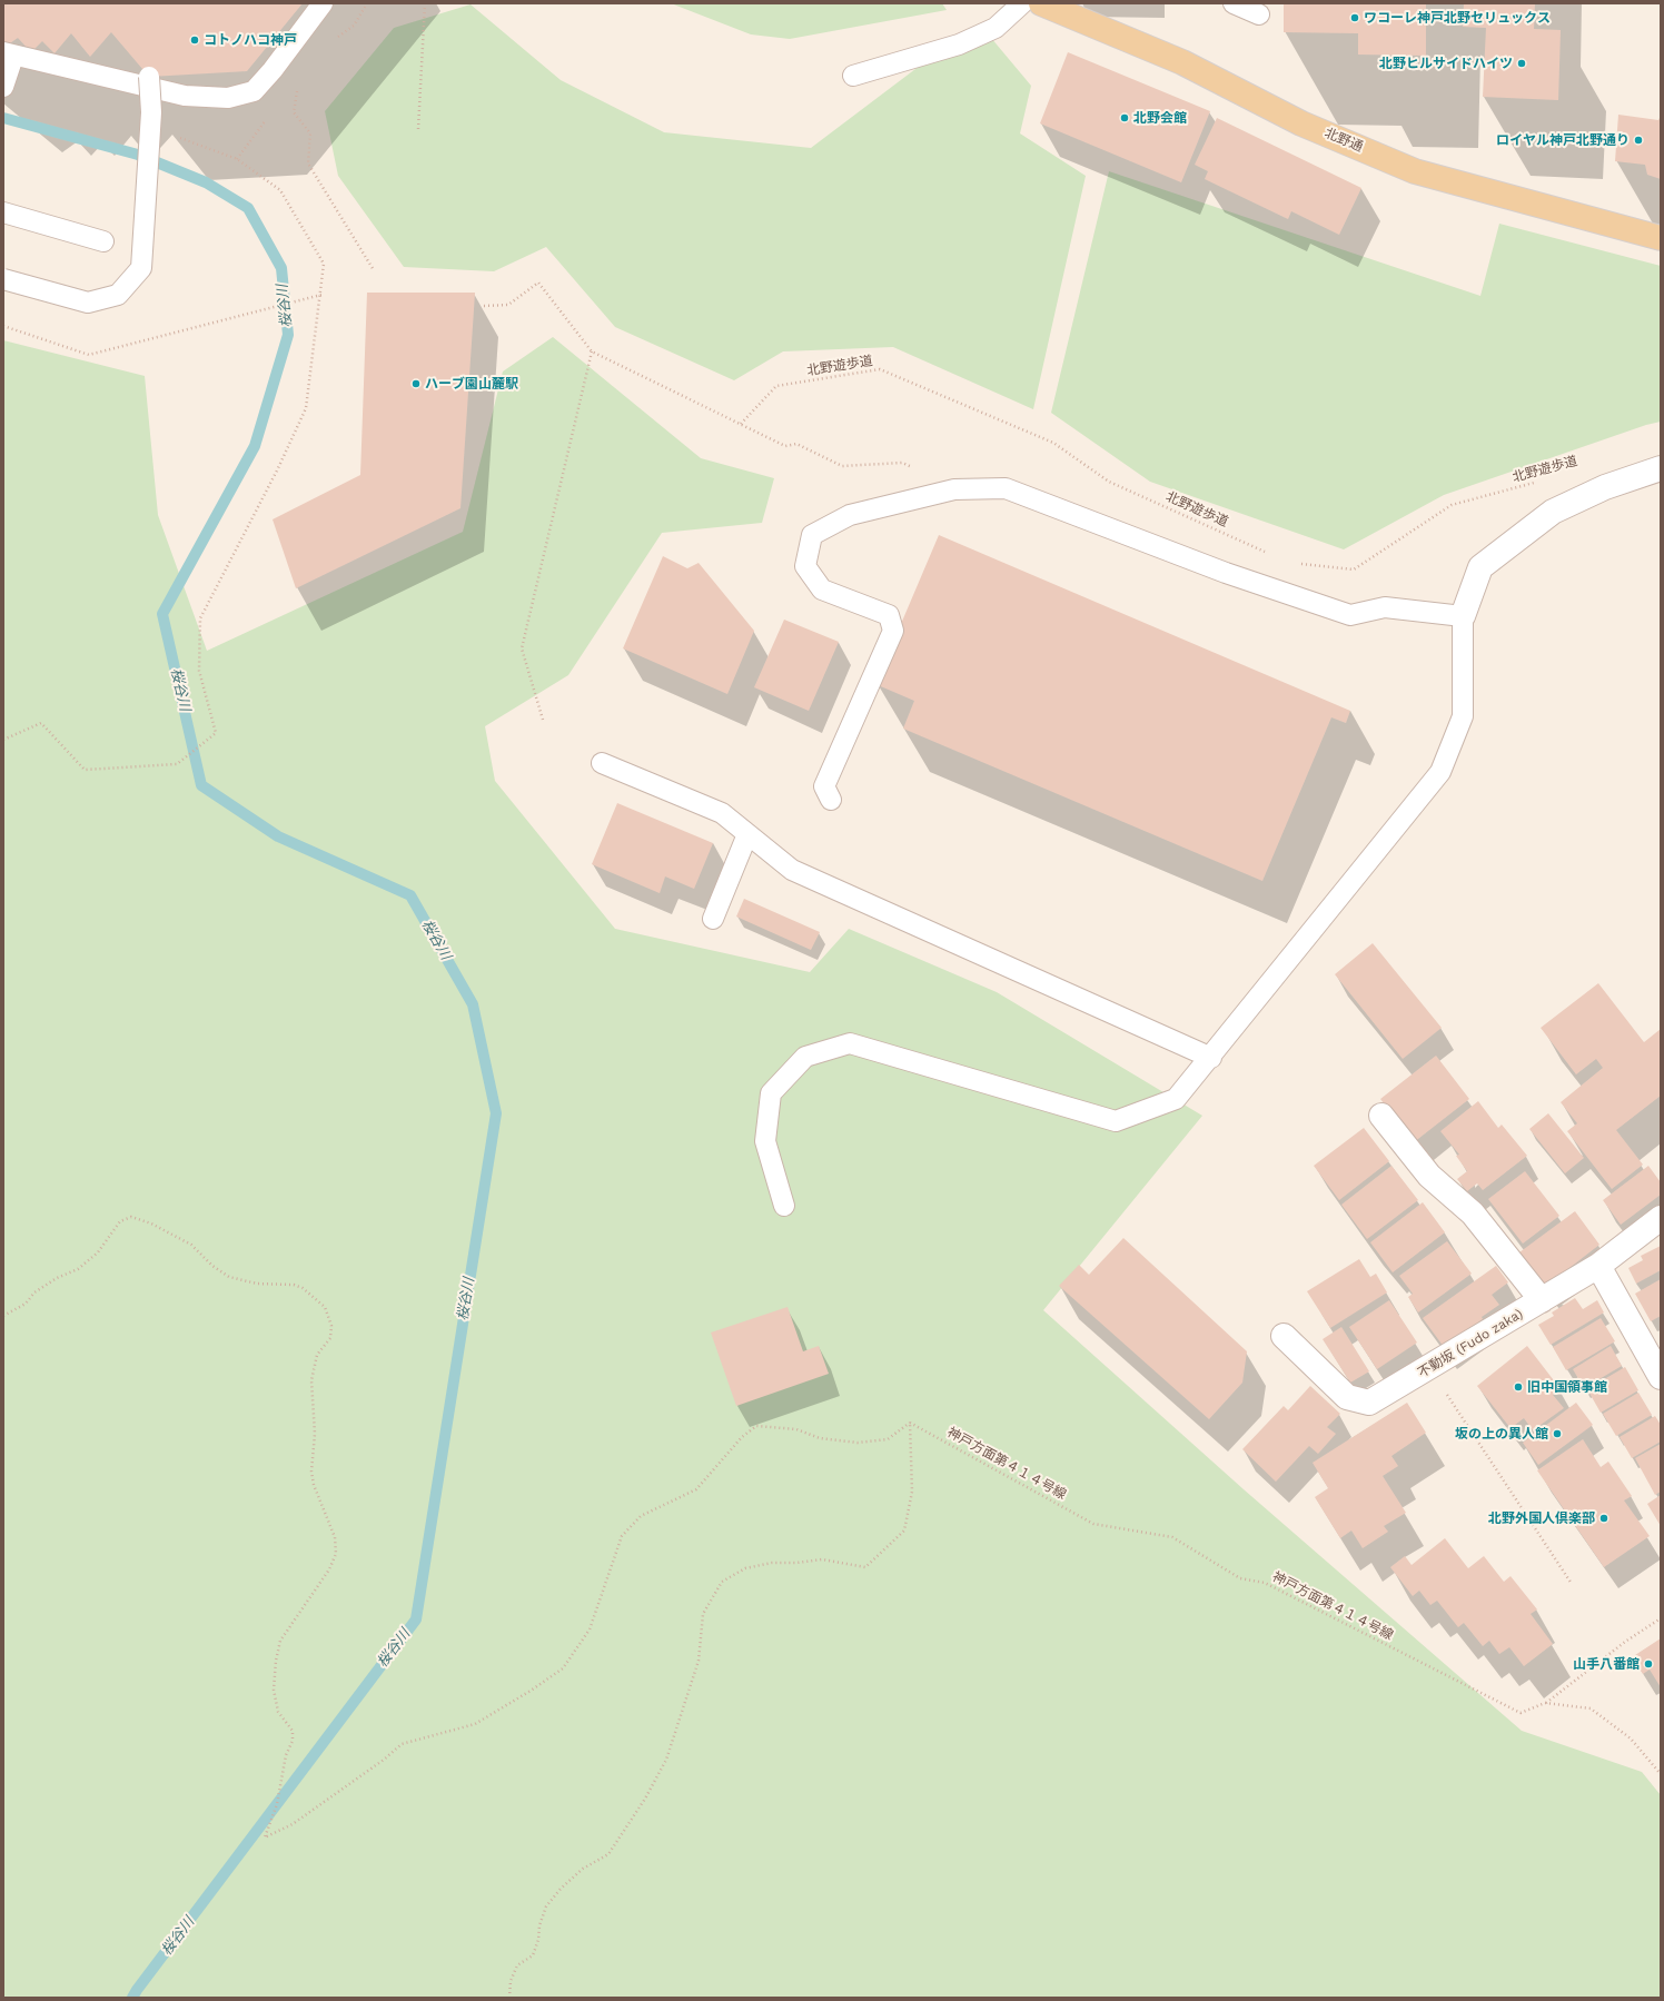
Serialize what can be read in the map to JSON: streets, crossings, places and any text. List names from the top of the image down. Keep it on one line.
{"streets":{"main road":["北野通"],"street":["不動坂 (Fudo zaka)"],"path":["北野遊歩道","神戸方面第４１４号線"]},"water":["桜谷川"],"places":["ワコーレ神戸北野セリュックス","コトノハコ神戸","北野ヒルサイドハイツ","北野会館","ロイヤル神戸北野通り","ハーブ園山麓駅","旧中国領事館","坂の上の異人館","北野外国人倶楽部","山手八番館"]}
